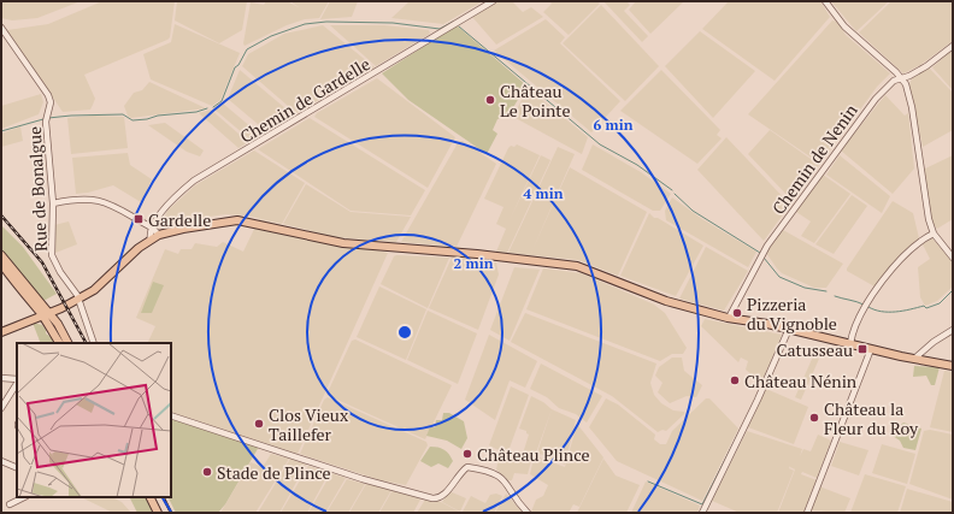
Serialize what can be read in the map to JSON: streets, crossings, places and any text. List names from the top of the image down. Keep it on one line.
{"streets":{"street":["Chemin de Gardelle","Chemin de Nenin","Rue de Bonalgue"]},"places":{"other":["Château Le Pointe","Pizzeria du Vignoble","Château Nénin","Château la Fleur du Roy","Clos Vieux Taillefer","Château Plince","Stade de Plince"],"transit":["Gardelle","Catusseau"]},"rings":["6 min","4 min","2 min"]}
